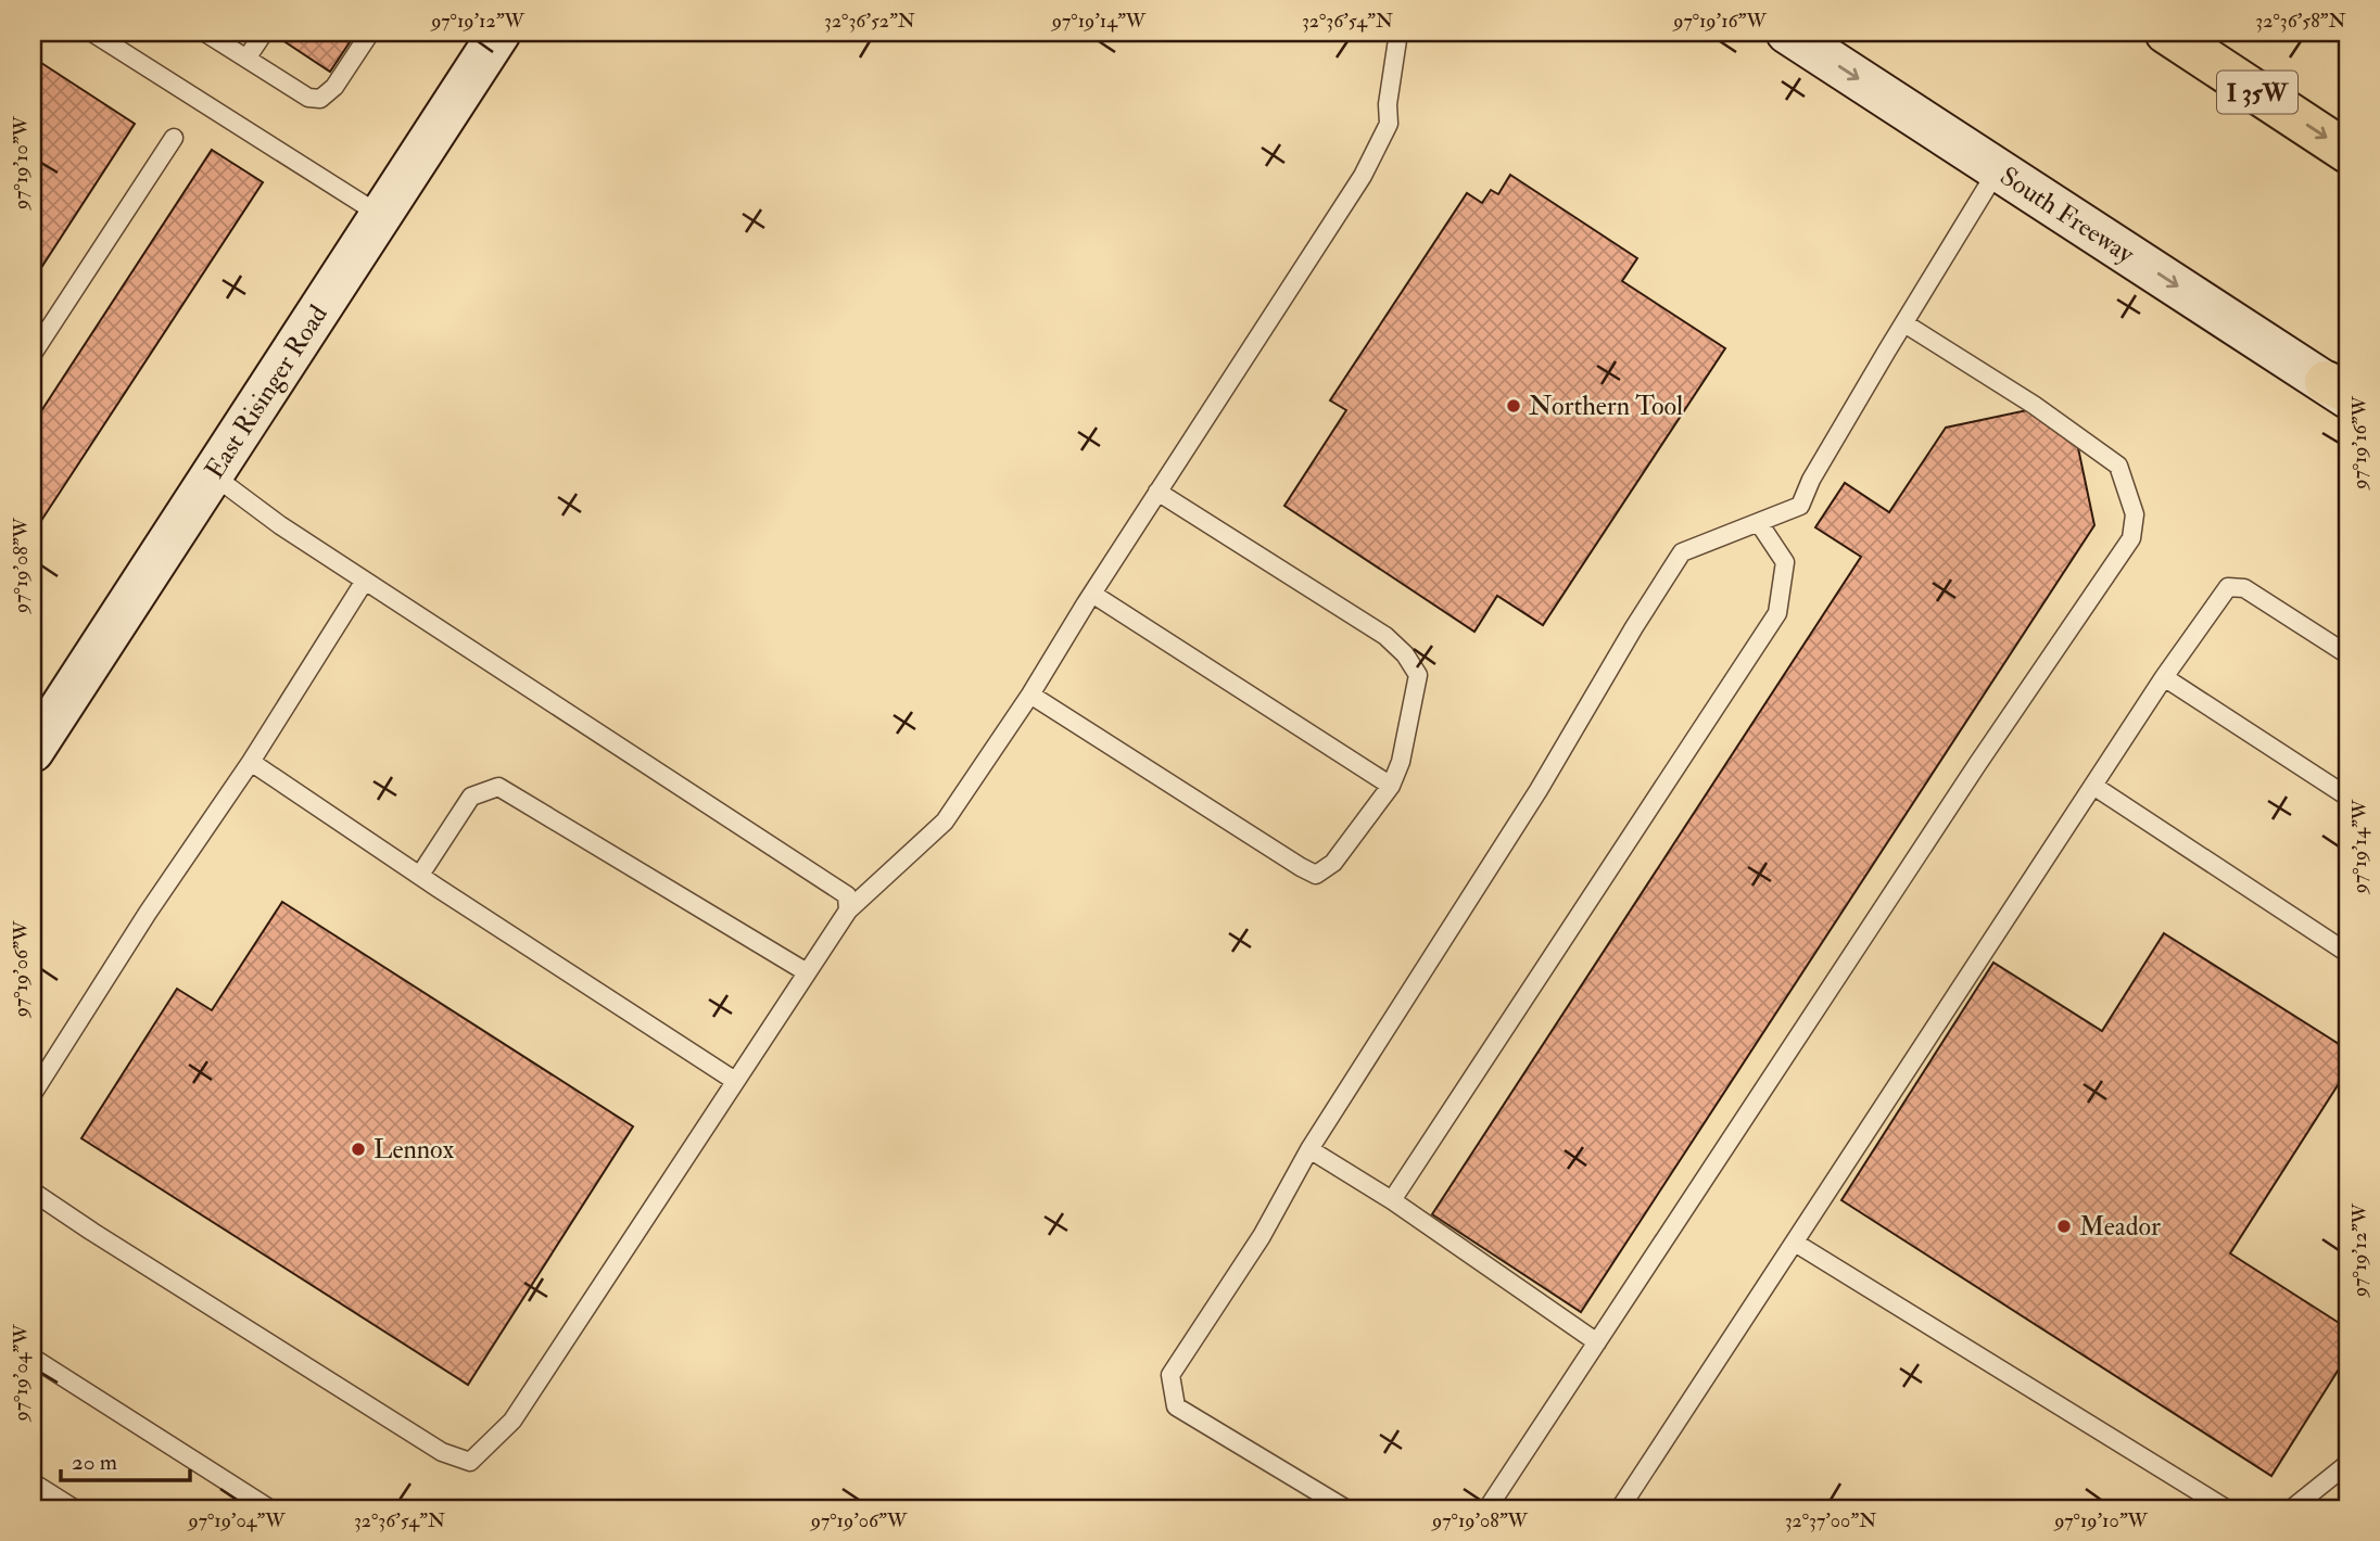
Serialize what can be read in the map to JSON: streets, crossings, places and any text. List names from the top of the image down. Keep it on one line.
{"streets":{"highway":["I 35W"],"street":["South Freeway","East Risinger Road"]},"one_way":["South Freeway"],"places":["Northern Tool","Lennox","Meador"],"scale_bar":"20 m","coordinates":["97°19'12\"W","32°36'52\"N","97°19'14\"W","32°36'54\"N","97°19'16\"W","32°36'58\"N","97°19'10\"W","97°19'08\"W","97°19'06\"W","97°19'04\"W","32°37'00\"N"]}
